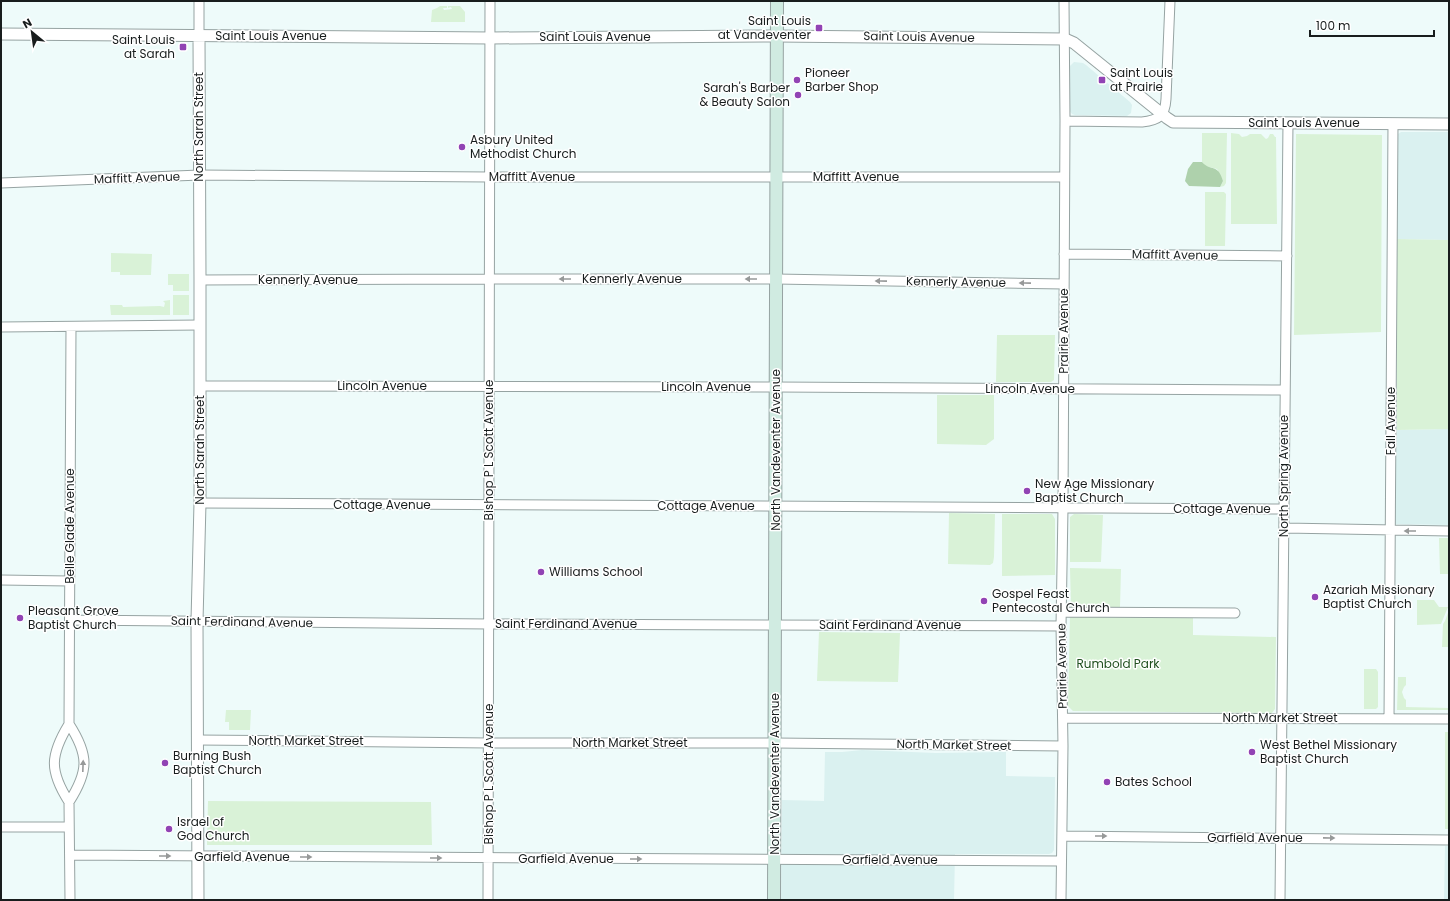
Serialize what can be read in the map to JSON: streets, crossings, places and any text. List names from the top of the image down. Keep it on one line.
{"streets":{"main road":["North Vandeventer Avenue"],"street":["Saint Louis Avenue","North Sarah Street","Maffitt Avenue","Kennerly Avenue","Prairie Avenue","Lincoln Avenue","Fall Avenue","Bishop P L Scott Avenue","North Spring Avenue","Cottage Avenue","Belle Glade Avenue","Saint Ferdinand Avenue","North Market Street","Garfield Avenue"]},"crossings":[["Saint Louis Avenue","North Sarah Street"],["Saint Louis Avenue","Prairie Avenue"],["Saint Louis Avenue","Fall Avenue"],["Saint Louis Avenue","Bishop P L Scott Avenue"],["Saint Louis Avenue","North Vandeventer Avenue"],["Saint Louis Avenue","North Spring Avenue"],["North Sarah Street","Maffitt Avenue"],["North Sarah Street","Kennerly Avenue"],["North Sarah Street","Lincoln Avenue"],["North Sarah Street","Cottage Avenue"],["North Sarah Street","Saint Ferdinand Avenue"],["North Sarah Street","North Market Street"],["North Sarah Street","Garfield Avenue"],["Maffitt Avenue","Prairie Avenue"],["Maffitt Avenue","Bishop P L Scott Avenue"],["Maffitt Avenue","North Vandeventer Avenue"],["Maffitt Avenue","North Spring Avenue"],["Kennerly Avenue","Prairie Avenue"],["Kennerly Avenue","Bishop P L Scott Avenue"],["Kennerly Avenue","North Vandeventer Avenue"],["Prairie Avenue","Lincoln Avenue"],["Prairie Avenue","Cottage Avenue"],["Prairie Avenue","Saint Ferdinand Avenue"],["Prairie Avenue","North Market Street"],["Prairie Avenue","Garfield Avenue"],["Lincoln Avenue","Bishop P L Scott Avenue"],["Lincoln Avenue","North Vandeventer Avenue"],["Lincoln Avenue","North Spring Avenue"],["Fall Avenue","North Market Street"],["Bishop P L Scott Avenue","Cottage Avenue"],["Bishop P L Scott Avenue","Saint Ferdinand Avenue"],["Bishop P L Scott Avenue","North Market Street"],["Bishop P L Scott Avenue","Garfield Avenue"],["North Vandeventer Avenue","Cottage Avenue"],["North Vandeventer Avenue","Saint Ferdinand Avenue"],["North Vandeventer Avenue","North Market Street"],["North Vandeventer Avenue","Garfield Avenue"],["North Spring Avenue","Cottage Avenue"],["North Spring Avenue","North Market Street"],["North Spring Avenue","Garfield Avenue"],["Belle Glade Avenue","Saint Ferdinand Avenue"],["Belle Glade Avenue","Garfield Avenue"]],"one_way":["Kennerly Avenue","Garfield Avenue"],"parks":["Rumbold Park"],"places":{"transit":["Saint Louis at Vandeventer","Saint Louis at Sarah","Saint Louis at Prairie"],"other":["Pioneer Barber Shop","Sarah's Barber & Beauty Salon","Asbury United Methodist Church","New Age Missionary Baptist Church","Williams School","Azariah Missionary Baptist Church","Gospel Feast Pentecostal Church","Pleasant Grove Baptist Church","West Bethel Missionary Baptist Church","Burning Bush Baptist Church","Bates School","Israel of God Church"]},"scale_bar":"100 m","north":"top left"}
